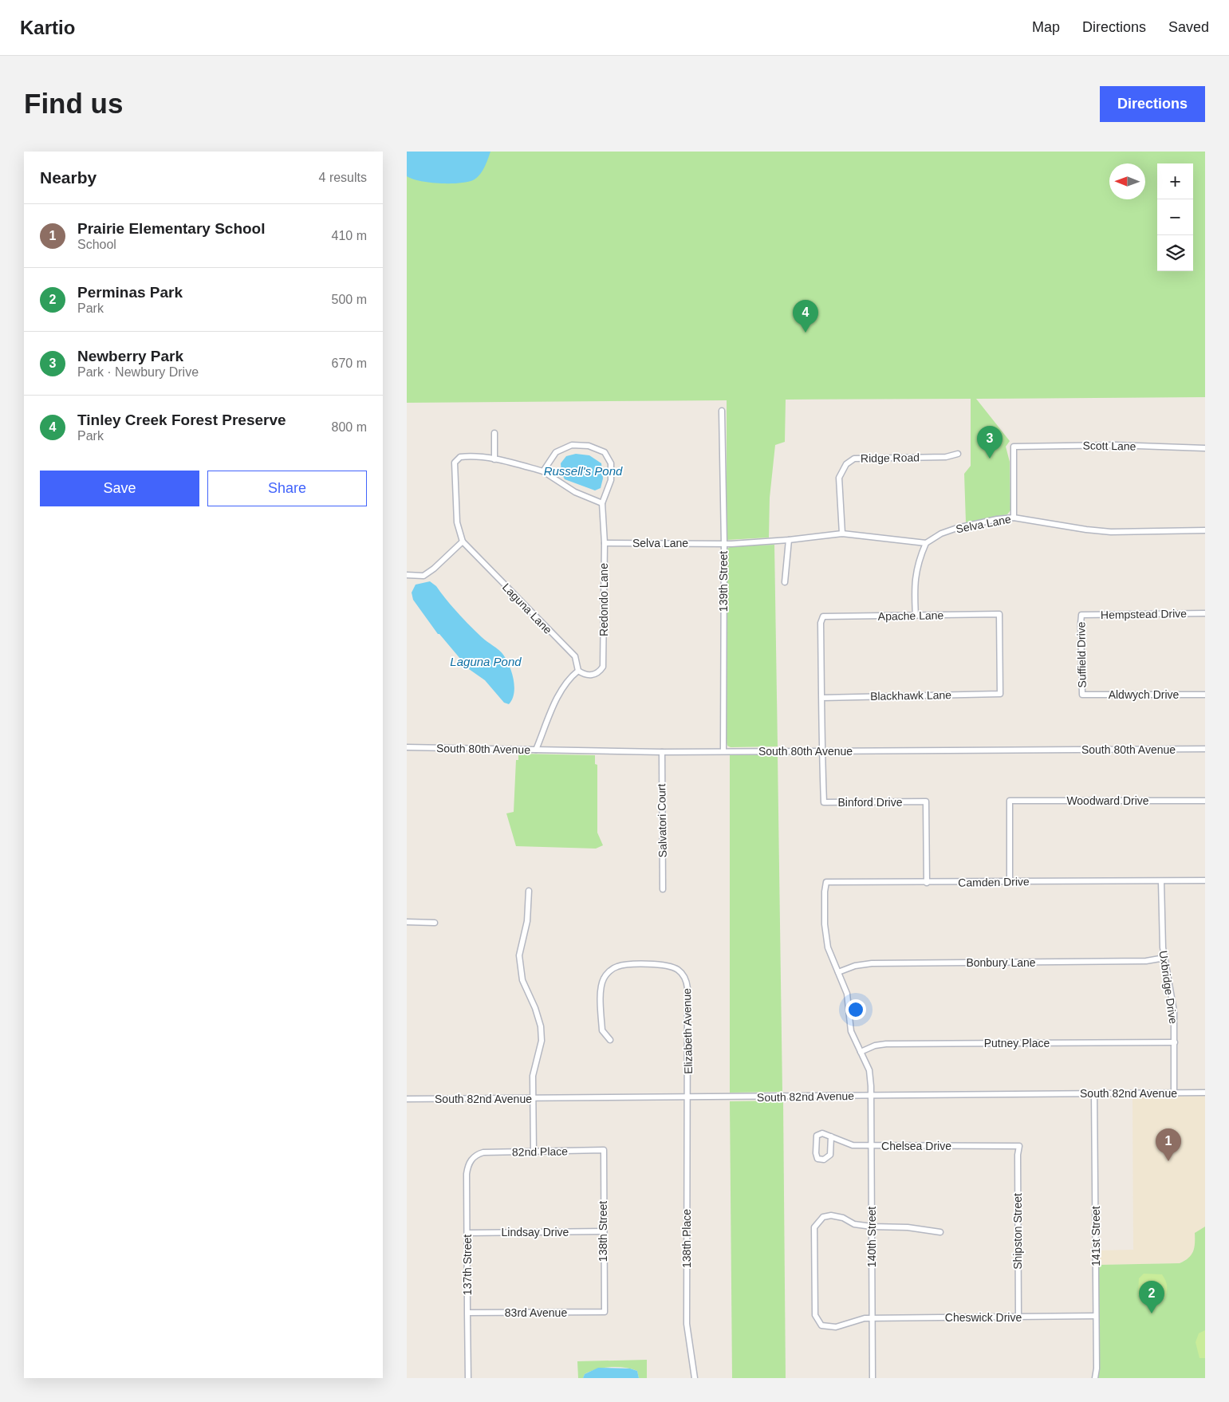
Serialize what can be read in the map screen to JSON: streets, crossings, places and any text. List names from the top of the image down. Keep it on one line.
{"streets":{"street":["Scott Lane","Ridge Road","Selva Lane","139th Street","Redondo Lane","Laguna Lane","Hempstead Drive","Apache Lane","Suffield Drive","Aldwych Drive","Blackhawk Lane","South 80th Avenue","Woodward Drive","Binford Drive","Salvatori Court","Camden Drive","Bonbury Lane","Uxbridge Drive","Elizabeth Avenue","Putney Place","South 82nd Avenue","Chelsea Drive","82nd Place","138th Street","Shipston Street","Lindsay Drive","141st Street","140th Street","138th Place","137th Street","83rd Avenue","Cheswick Drive"]},"crossings":[["Scott Lane","Selva Lane"],["Ridge Road","Selva Lane"],["Selva Lane","139th Street"],["Selva Lane","Redondo Lane"],["139th Street","South 80th Avenue"],["Redondo Lane","Laguna Lane"],["Hempstead Drive","Suffield Drive"],["Apache Lane","Blackhawk Lane"],["Apache Lane","Binford Drive"],["Suffield Drive","Aldwych Drive"],["Blackhawk Lane","Binford Drive"],["South 80th Avenue","Binford Drive"],["South 80th Avenue","Salvatori Court"],["Woodward Drive","Camden Drive"],["Binford Drive","Camden Drive"],["Camden Drive","Bonbury Lane"],["Camden Drive","Uxbridge Drive"],["Bonbury Lane","Uxbridge Drive"],["Uxbridge Drive","Putney Place"],["Uxbridge Drive","South 82nd Avenue"],["Elizabeth Avenue","South 82nd Avenue"],["Elizabeth Avenue","138th Place"],["South 82nd Avenue","141st Street"],["South 82nd Avenue","140th Street"],["South 82nd Avenue","138th Place"],["Chelsea Drive","Shipston Street"],["Chelsea Drive","140th Street"],["82nd Place","138th Street"],["82nd Place","137th Street"],["138th Street","Lindsay Drive"],["138th Street","83rd Avenue"],["Shipston Street","Cheswick Drive"],["Lindsay Drive","137th Street"],["141st Street","Cheswick Drive"],["140th Street","Cheswick Drive"],["137th Street","83rd Avenue"]],"water":["Russell's Pond","Laguna Pond"],"north":"left","page":{"header":"Kartio","nav":["Map","Directions","Saved"],"buttons":["Directions",["Save","Share"]],"title":"Find us","heading":["Nearby","4 results"],"map_buttons":["+","−"],"list":[{"mark":"1","name":"Prairie Elementary School","note":"School","value":"410 m"},{"mark":"2","name":"Perminas Park","note":"Park","value":"500 m"},{"mark":"3","name":"Newberry Park","note":"Park · Newbury Drive","value":"670 m"},{"mark":"4","name":"Tinley Creek Forest Preserve","note":"Park","value":"800 m"}],"pins":["4","3","1","2"]}}
